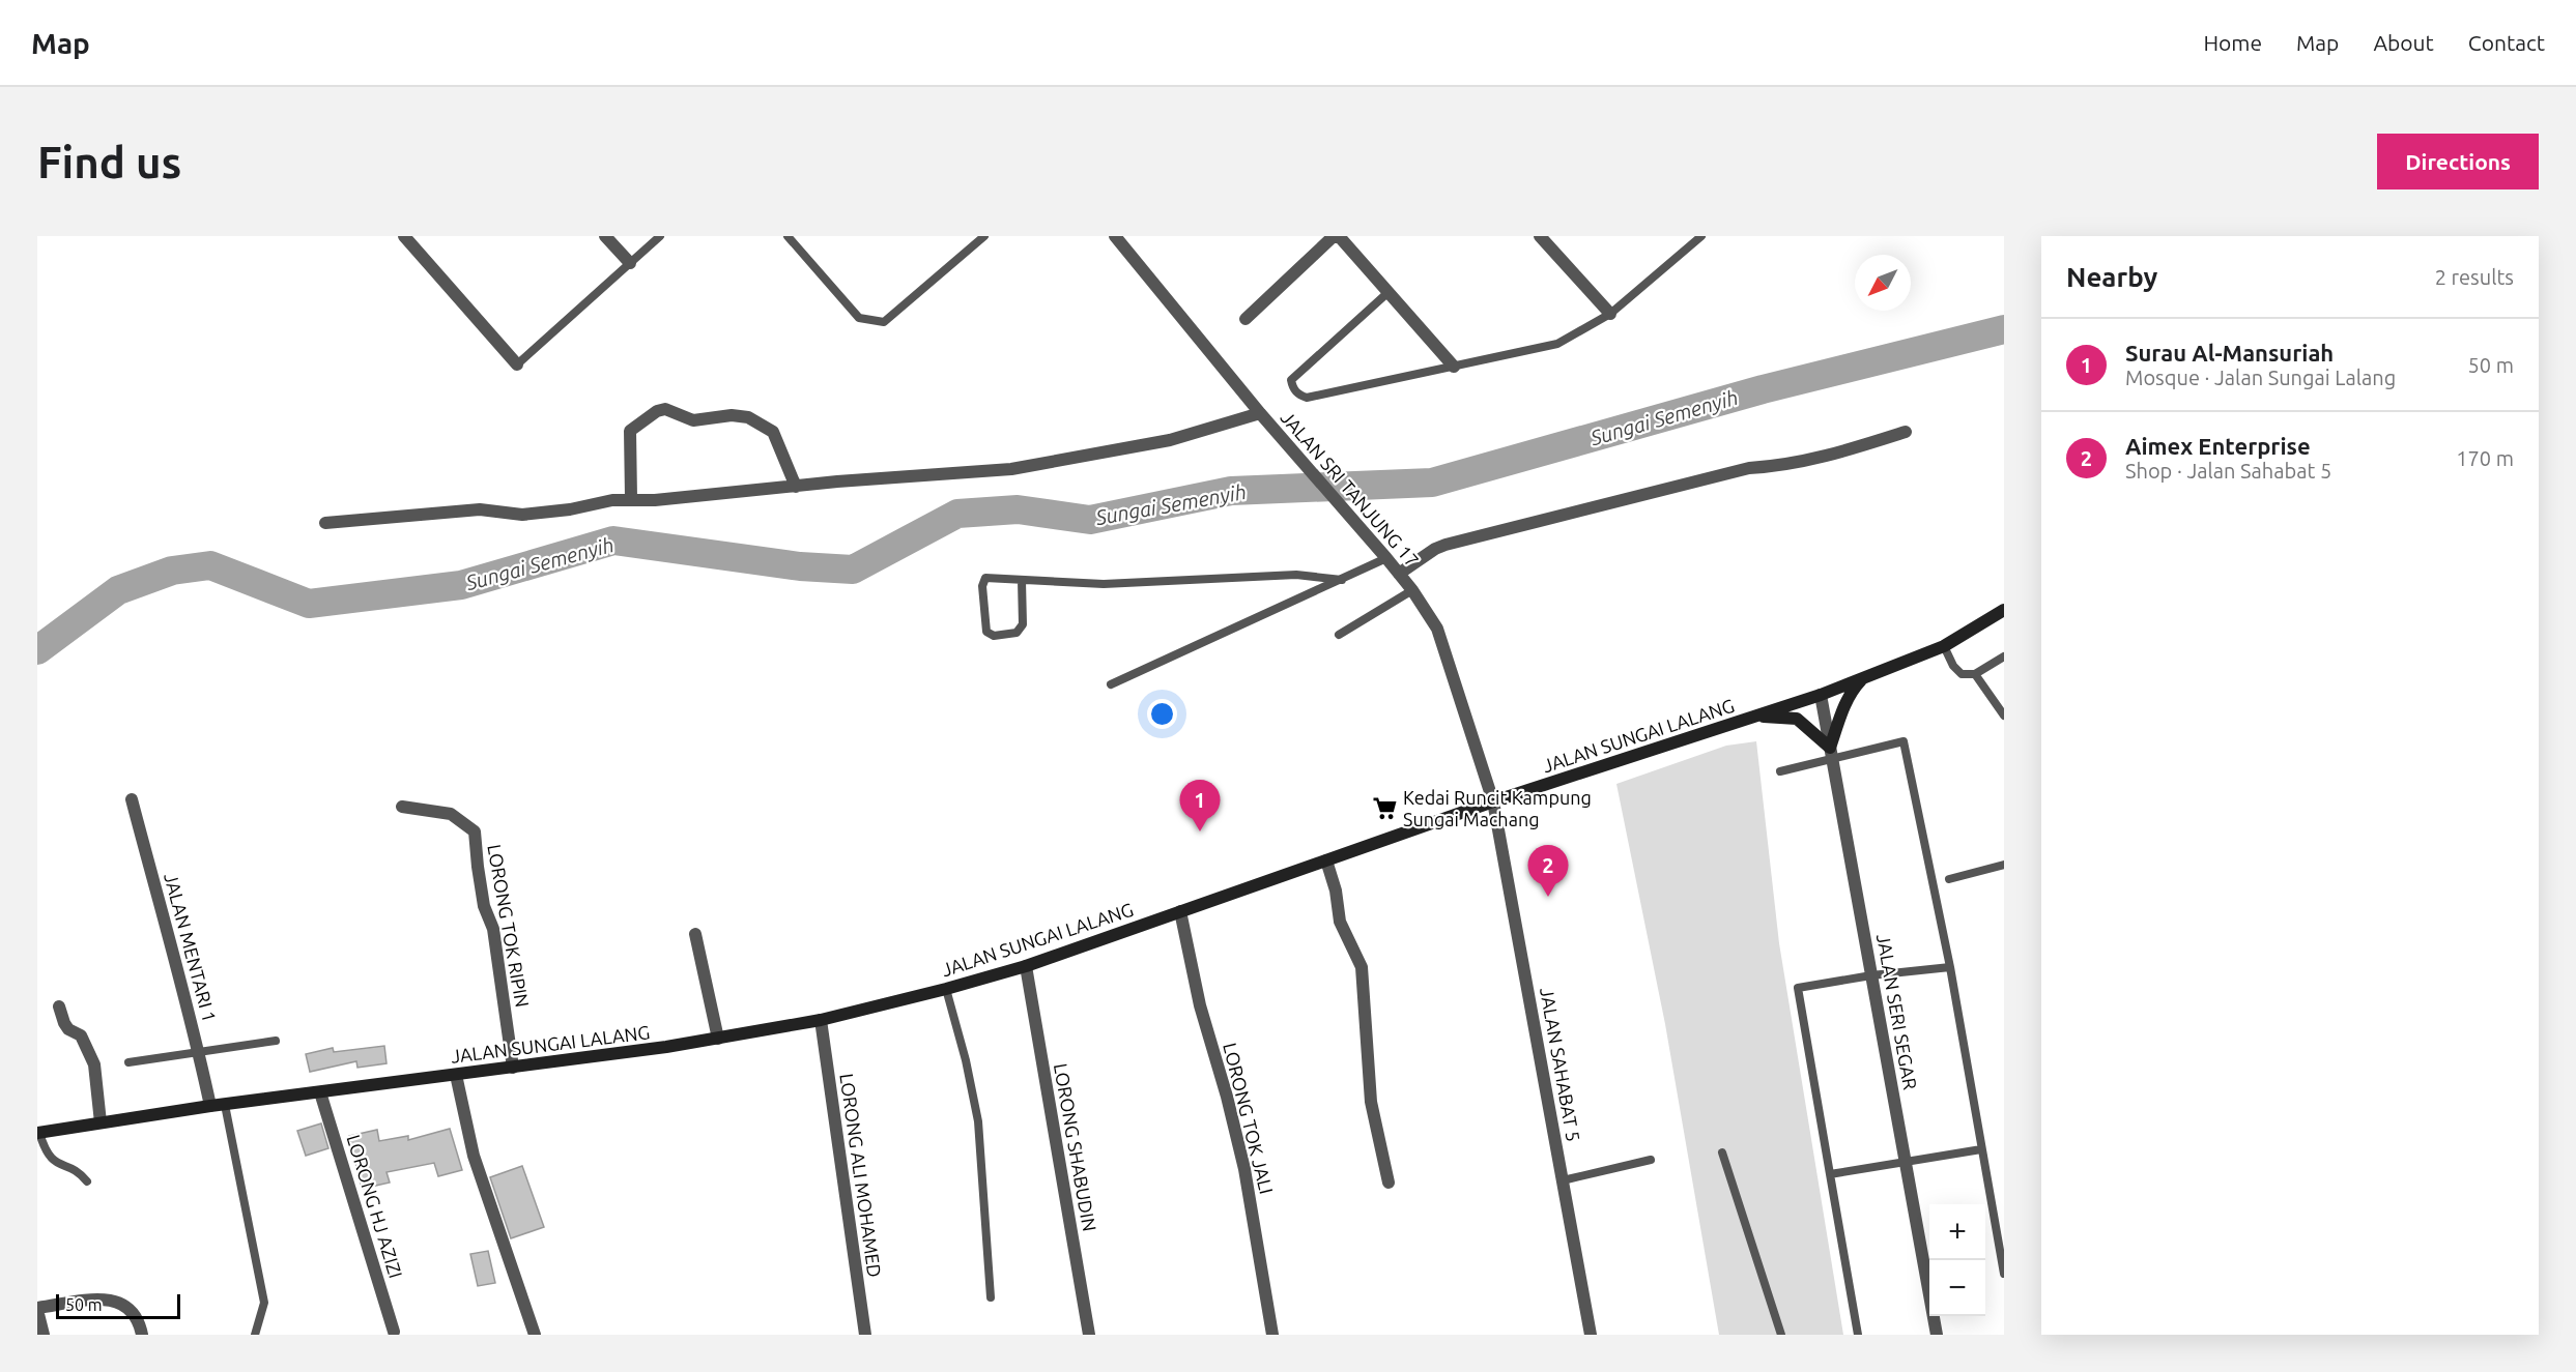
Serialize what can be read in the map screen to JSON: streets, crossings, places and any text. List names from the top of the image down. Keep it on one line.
{"streets":{"street":["JALAN SRI TANJUNG 17","JALAN SUNGAI LALANG","LORONG TOK RIPIN","JALAN MENTARI 1","JALAN SERI SEGAR","JALAN SAHABAT 5","LORONG TOK JALI","LORONG SHABUDIN","LORONG ALI MOHAMED","LORONG HJ AZIZI"]},"crossings":[["JALAN SRI TANJUNG 17","JALAN SUNGAI LALANG"],["JALAN SRI TANJUNG 17","JALAN SAHABAT 5"],["JALAN SUNGAI LALANG","LORONG TOK RIPIN"],["JALAN SUNGAI LALANG","JALAN MENTARI 1"],["JALAN SUNGAI LALANG","JALAN SERI SEGAR"],["JALAN SUNGAI LALANG","JALAN SAHABAT 5"],["JALAN SUNGAI LALANG","LORONG TOK JALI"],["JALAN SUNGAI LALANG","LORONG SHABUDIN"],["JALAN SUNGAI LALANG","LORONG ALI MOHAMED"],["JALAN SUNGAI LALANG","LORONG HJ AZIZI"]],"water":["Sungai Semenyih"],"places":{"supermarket":["Kedai Runcit Kampung Sungai Machang"]},"scale_bar":"50 m","north":"bottom left","page":{"header":"Map","nav":["Home","Map","About","Contact"],"buttons":"Directions","title":"Find us","heading":["Nearby","2 results"],"list":[{"mark":"1","name":"Surau Al-Mansuriah","note":"Mosque · Jalan Sungai Lalang","value":"50 m"},{"mark":"2","name":"Aimex Enterprise","note":"Shop · Jalan Sahabat 5","value":"170 m"}],"pins":["1","2"],"map_buttons":["+","−"],"scale":"50 m"}}
